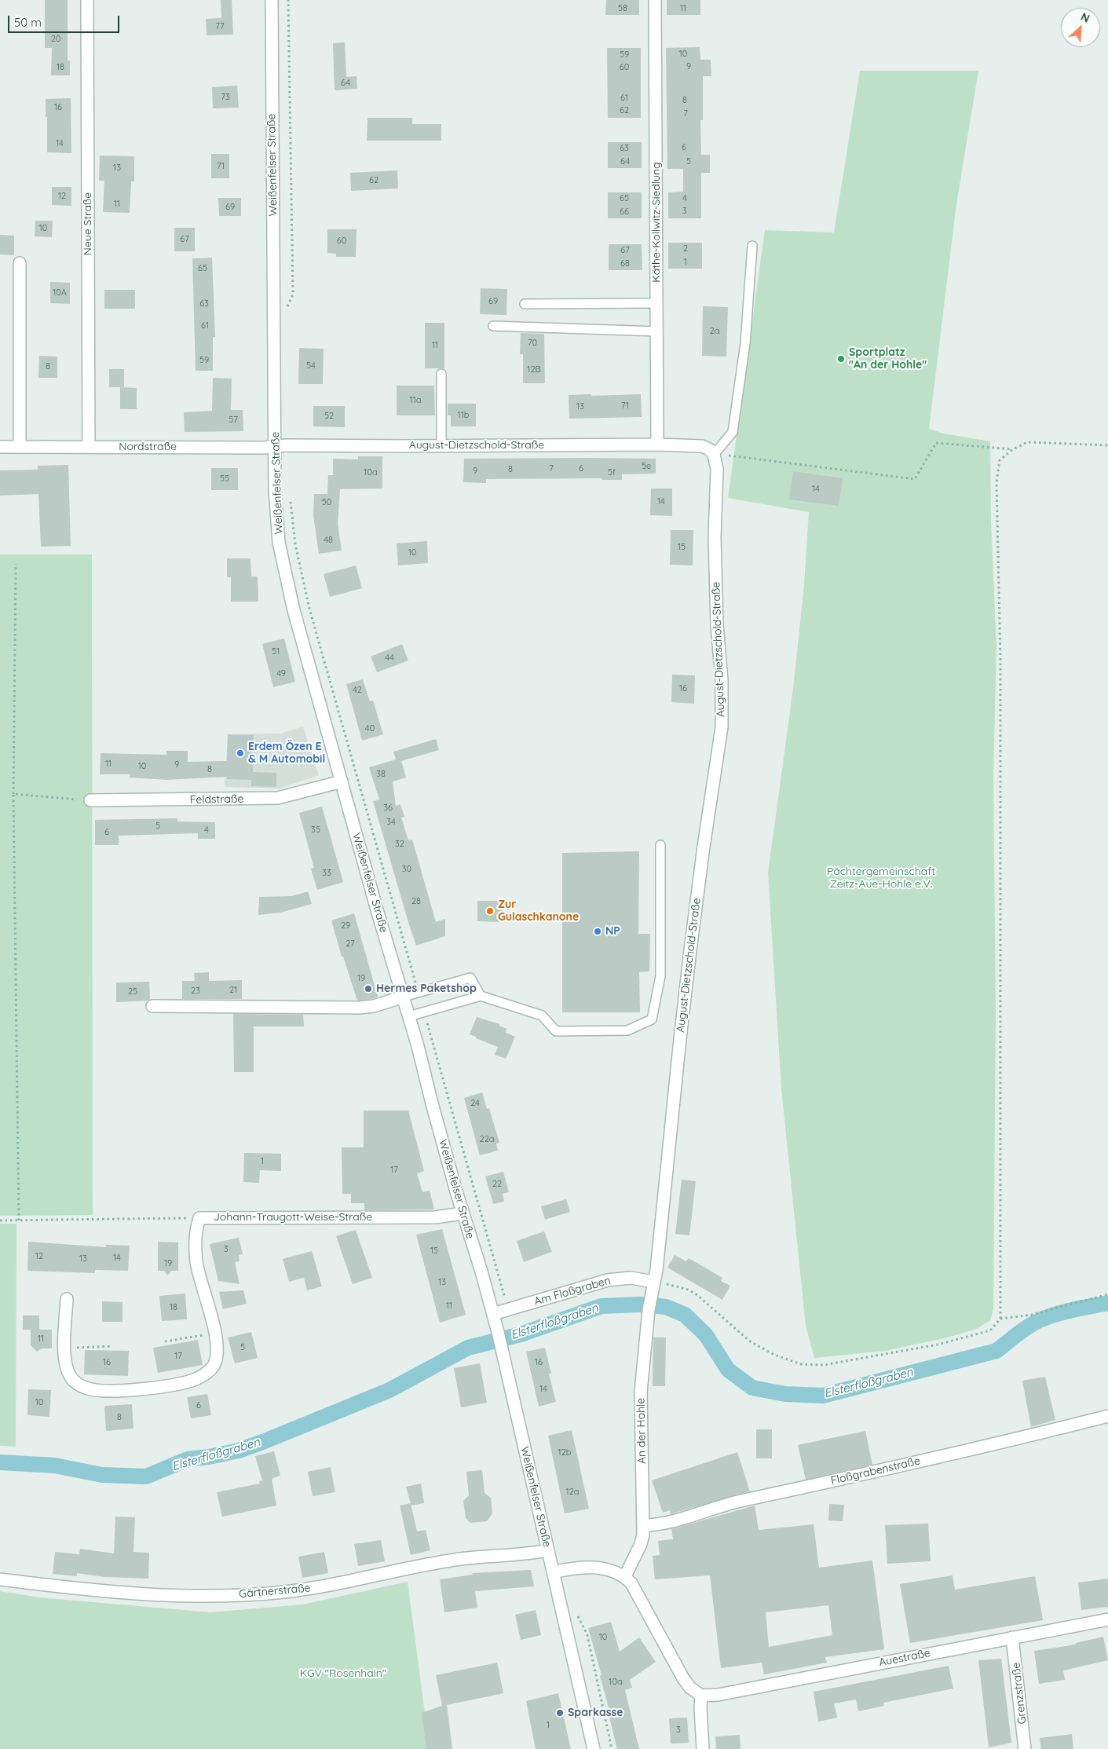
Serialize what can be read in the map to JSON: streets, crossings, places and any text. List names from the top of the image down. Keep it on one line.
{"streets":{"street":["Weißenfelser Straße","Käthe-Kollwitz-Siedlung","Neue Straße","August-Dietzschold-Straße","Nordstraße","Feldstraße","Johann-Traugott-Weise-Straße","Am Floßgraben","An der Hohle","Floßgrabenstraße","Gärtnerstraße","Auestraße","Grenzstraße"]},"crossings":[["Weißenfelser Straße","August-Dietzschold-Straße"],["Weißenfelser Straße","Nordstraße"],["Weißenfelser Straße","Feldstraße"],["Weißenfelser Straße","Johann-Traugott-Weise-Straße"],["Weißenfelser Straße","Am Floßgraben"],["Weißenfelser Straße","Gärtnerstraße"],["Käthe-Kollwitz-Siedlung","August-Dietzschold-Straße"],["Neue Straße","Nordstraße"],["August-Dietzschold-Straße","Nordstraße"],["August-Dietzschold-Straße","Am Floßgraben"],["August-Dietzschold-Straße","An der Hohle"],["Am Floßgraben","An der Hohle"],["An der Hohle","Floßgrabenstraße"],["Auestraße","Grenzstraße"]],"water":["Elsterfloßgraben"],"parks":["Pächtergemeinschaft Zeitz-Aue-Hohle e.V.","KGV \"Rosenhain\""],"places":["Sportplatz \"An der Hohle\"","Erdem Özen E & M Automobil","Zur Gulaschkanone","NP","Hermes Paketshop","Sparkasse"],"house_numbers":["58","11","77","20","10","59","9","18","60","64","73","61","8","16","62","7","14","6","63","64","5","71","13","62","12","65","4","11","69","3","66","10","67","60","2","67","1","68","65","10A","69","63","61","2a","70","11","59","54","8","12B","11a","71","13","11b","52","57","5e","7","6","8","9","10a","5f","55","14","14","50","48","15","10","51","44","49","16","42","40","11","9","10","8","38","36","34","5","4","35","6","32","30","33","28","29","27","19","21","23","25","24","22a","1","17","22","3","15","12","14","13","19","13","11","18","11","5","17","16","16","14","10","6","8","12b","12a","10","10a","1","3"],"scale_bar":"50 m","north":"top right"}
